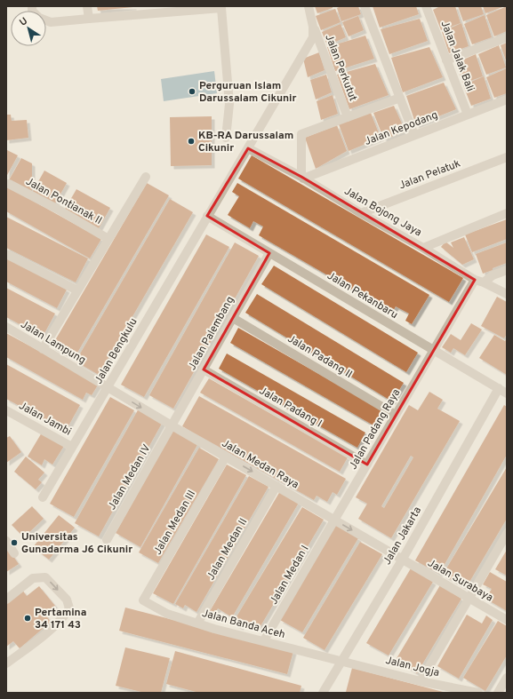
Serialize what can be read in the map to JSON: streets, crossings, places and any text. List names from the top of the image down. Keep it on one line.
{"streets":{"street":["Jalan Jalak Bali","Jalan Perkutut","Jalan Kepodang","Jalan Pelatuk","Jalan Pontianak II","Jalan Bojong Jaya","Jalan Pekanbaru","Jalan Palembang","Jalan Lampung","Jalan Bengkulu","Jalan Padang II","Jalan Padang I","Jalan Jambi","Jalan Padang Raya","Jalan Medan Raya","Jalan Medan IV","Jalan Medan III","Jalan Jakarta","Jalan Medan II","Jalan Medan I","Jalan Surabaya","Jalan Banda Aceh","Jalan Jogja"]},"crossings":[["Jalan Jalak Bali","Jalan Kepodang"],["Jalan Perkutut","Jalan Bengkulu"],["Jalan Kepodang","Jalan Bojong Jaya"],["Jalan Pelatuk","Jalan Bojong Jaya"],["Jalan Bojong Jaya","Jalan Bengkulu"],["Jalan Bojong Jaya","Jalan Padang Raya"],["Jalan Pekanbaru","Jalan Palembang"],["Jalan Pekanbaru","Jalan Bengkulu"],["Jalan Pekanbaru","Jalan Padang Raya"],["Jalan Pekanbaru","Jalan Jakarta"],["Jalan Palembang","Jalan Padang II"],["Jalan Palembang","Jalan Padang I"],["Jalan Palembang","Jalan Medan Raya"],["Jalan Palembang","Jalan Medan IV"],["Jalan Lampung","Jalan Bengkulu"],["Jalan Lampung","Jalan Medan Raya"],["Jalan Bengkulu","Jalan Jambi"],["Jalan Bengkulu","Jalan Medan Raya"],["Jalan Padang II","Jalan Padang Raya"],["Jalan Padang I","Jalan Padang Raya"],["Jalan Padang Raya","Jalan Medan Raya"],["Jalan Padang Raya","Jalan Medan I"],["Jalan Medan Raya","Jalan Medan IV"],["Jalan Medan Raya","Jalan Medan III"],["Jalan Medan Raya","Jalan Jakarta"],["Jalan Medan Raya","Jalan Medan II"],["Jalan Medan Raya","Jalan Medan I"],["Jalan Medan Raya","Jalan Surabaya"],["Jalan Medan III","Jalan Banda Aceh"],["Jalan Jakarta","Jalan Surabaya"],["Jalan Jakarta","Jalan Banda Aceh"],["Jalan Jakarta","Jalan Jogja"],["Jalan Medan II","Jalan Banda Aceh"],["Jalan Medan I","Jalan Banda Aceh"],["Jalan Banda Aceh","Jalan Jogja"]],"one_way":["Jalan Medan Raya"],"places":["Perguruan Islam Darussalam Cikunir","KB-RA Darussalam Cikunir","Universitas Gunadarma J6 Cikunir","Pertamina 34 171 43"],"north":"top left"}
